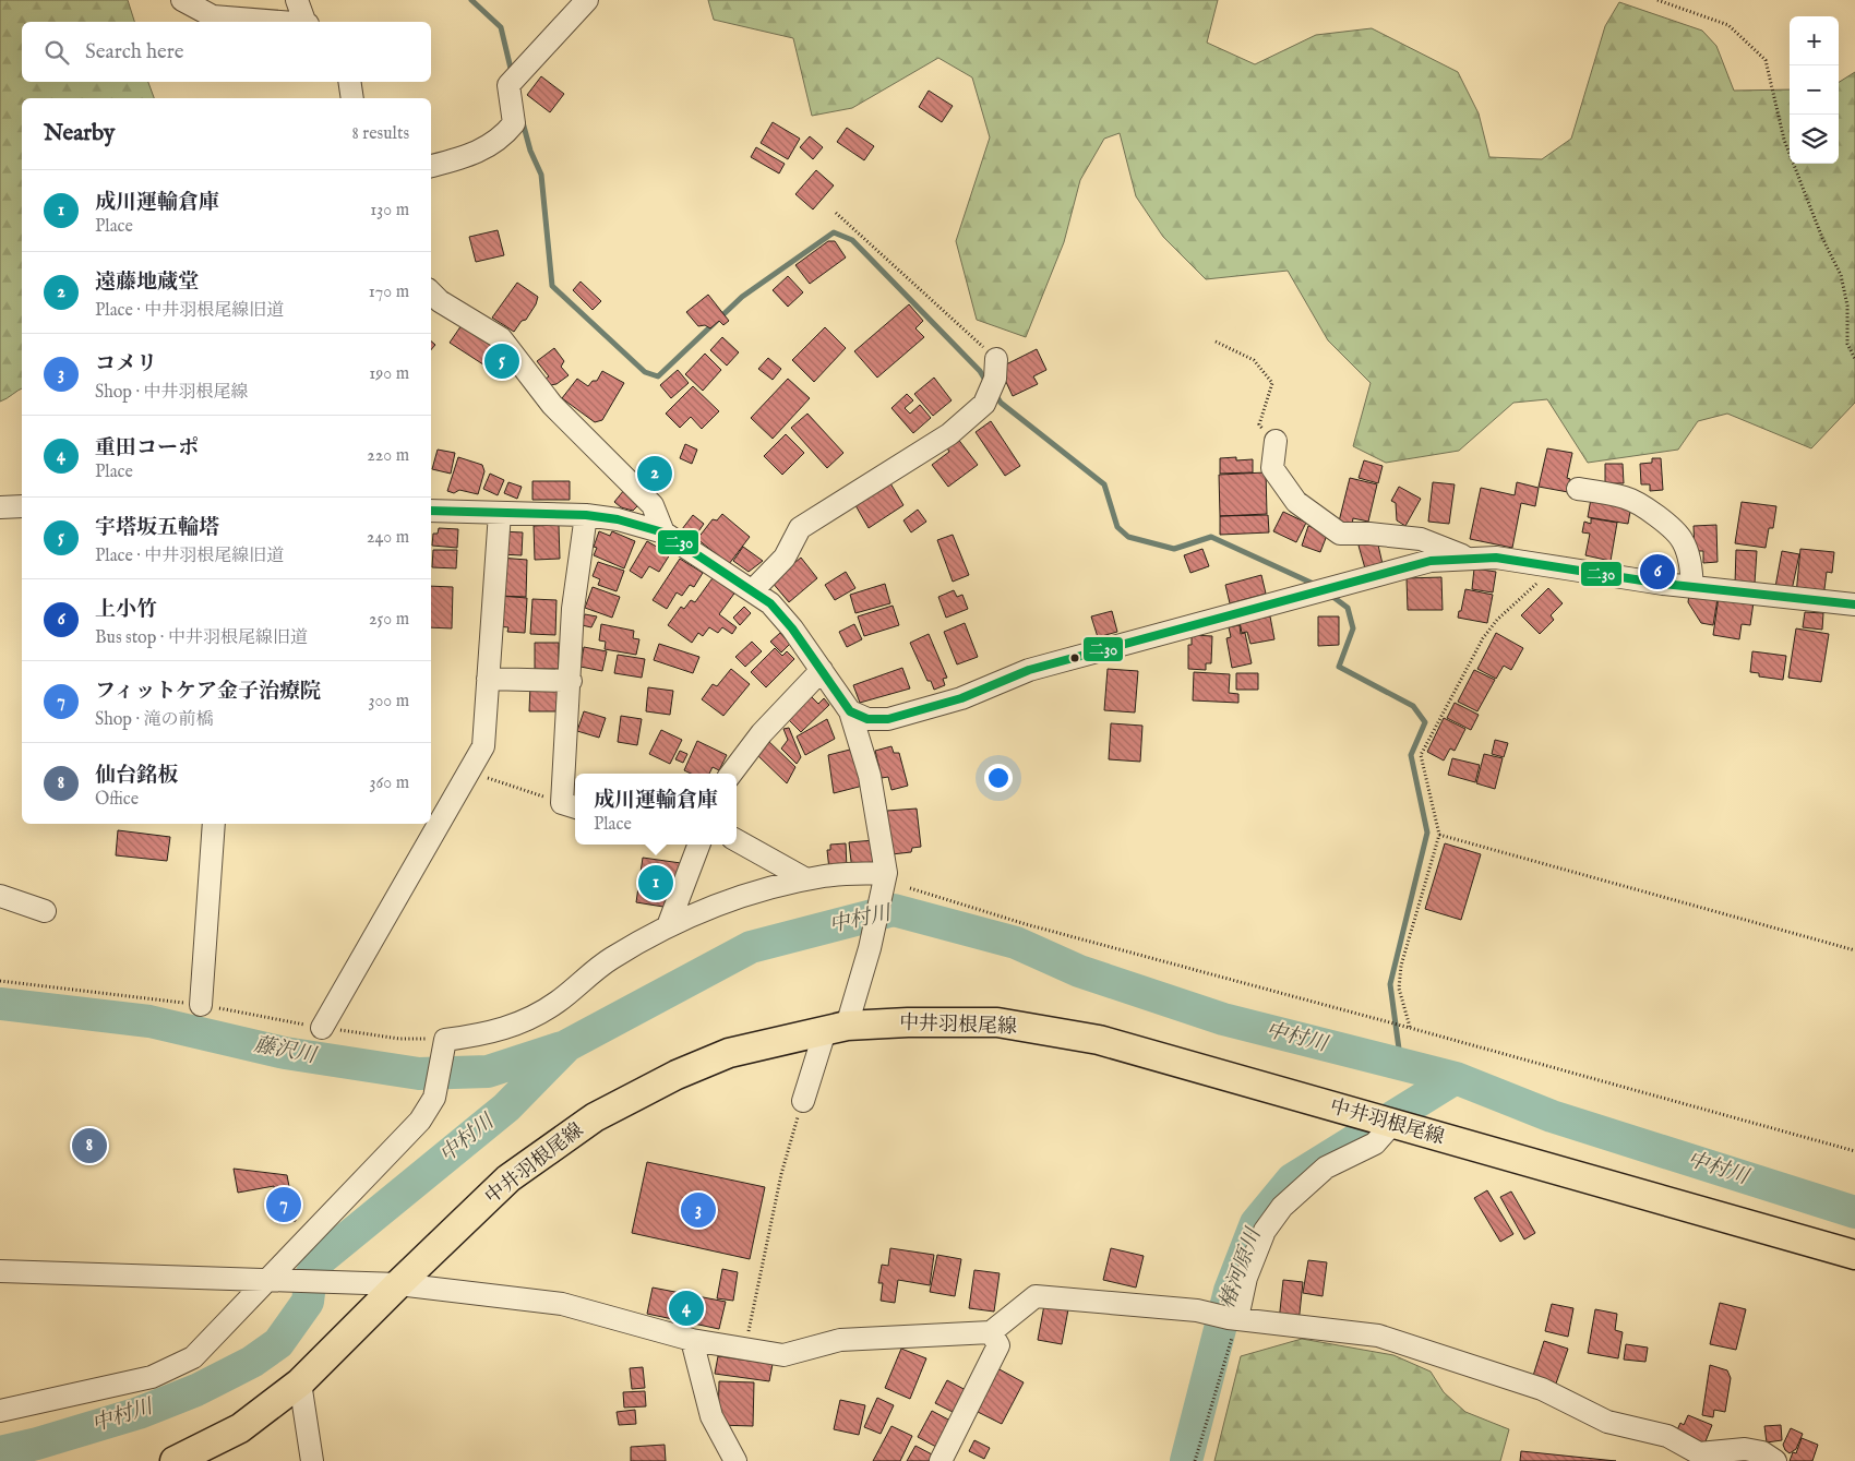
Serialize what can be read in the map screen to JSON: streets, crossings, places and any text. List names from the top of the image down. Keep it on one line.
{"streets":{"main road":["中井羽根尾線"]},"water":["中村川","藤沢川","椿河原川"],"lines":["transit line 二30"],"page":{"map_buttons":["+","−"],"search":"Search here","heading":["Nearby","8 results"],"list":[{"mark":"1","name":"成川運輸倉庫","note":"Place","value":"130 m"},{"mark":"2","name":"遠藤地蔵堂","note":"Place · 中井羽根尾線旧道","value":"170 m"},{"mark":"3","name":"コメリ","note":"Shop · 中井羽根尾線","value":"190 m"},{"mark":"4","name":"重田コーポ","note":"Place","value":"220 m"},{"mark":"5","name":"宇塔坂五輪塔","note":"Place · 中井羽根尾線旧道","value":"240 m"},{"mark":"6","name":"上小竹","note":"Bus stop · 中井羽根尾線旧道","value":"250 m"},{"mark":"7","name":"フィットケア金子治療院","note":"Shop · 滝の前橋","value":"300 m"},{"mark":"8","name":"仙台銘板","note":"Office","value":"360 m"}],"pins":["5","2","6","1","8","7","3","4"],"popup":["成川運輸倉庫","Place"]}}
